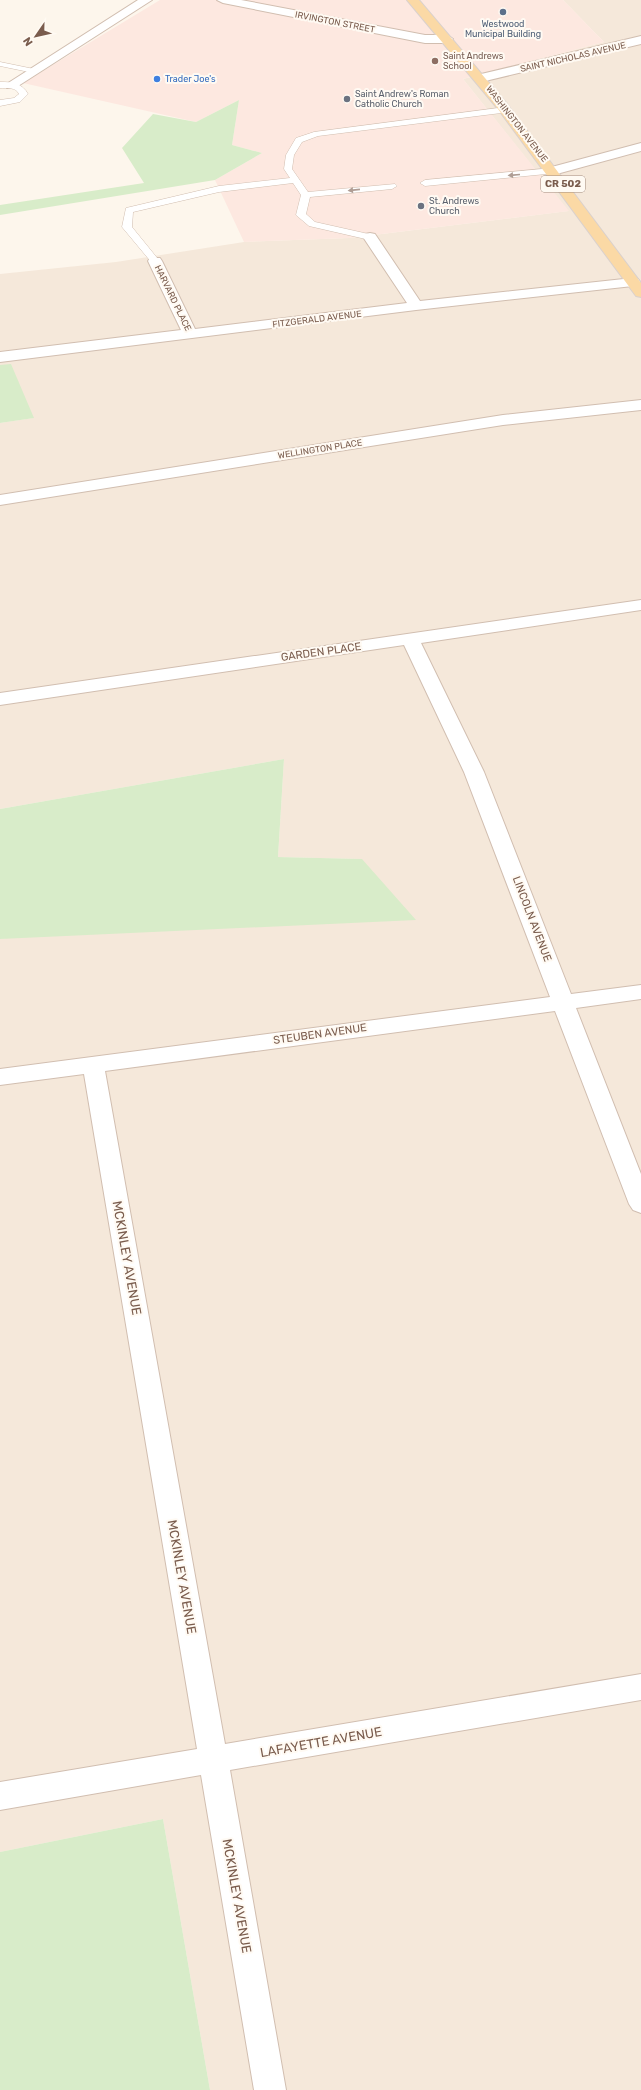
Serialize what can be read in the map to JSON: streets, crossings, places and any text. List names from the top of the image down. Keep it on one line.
{"streets":{"main road":["WASHINGTON AVENUE","CR 502"],"street":["IRVINGTON STREET","SAINT NICHOLAS AVENUE","HARVARD PLACE","FITZGERALD AVENUE","WELLINGTON PLACE","GARDEN PLACE","LINCOLN AVENUE","STEUBEN AVENUE","MCKINLEY AVENUE","LAFAYETTE AVENUE"]},"crossings":[["IRVINGTON STREET","WASHINGTON AVENUE"],["SAINT NICHOLAS AVENUE","WASHINGTON AVENUE"],["WASHINGTON AVENUE","FITZGERALD AVENUE"],["HARVARD PLACE","FITZGERALD AVENUE"],["GARDEN PLACE","LINCOLN AVENUE"],["LINCOLN AVENUE","STEUBEN AVENUE"],["STEUBEN AVENUE","MCKINLEY AVENUE"],["MCKINLEY AVENUE","LAFAYETTE AVENUE"]],"places":["Westwood Municipal Building","Saint Andrews School","Trader Joe's","Saint Andrew's Roman Catholic Church","St. Andrews Church"],"north":"bottom left"}
